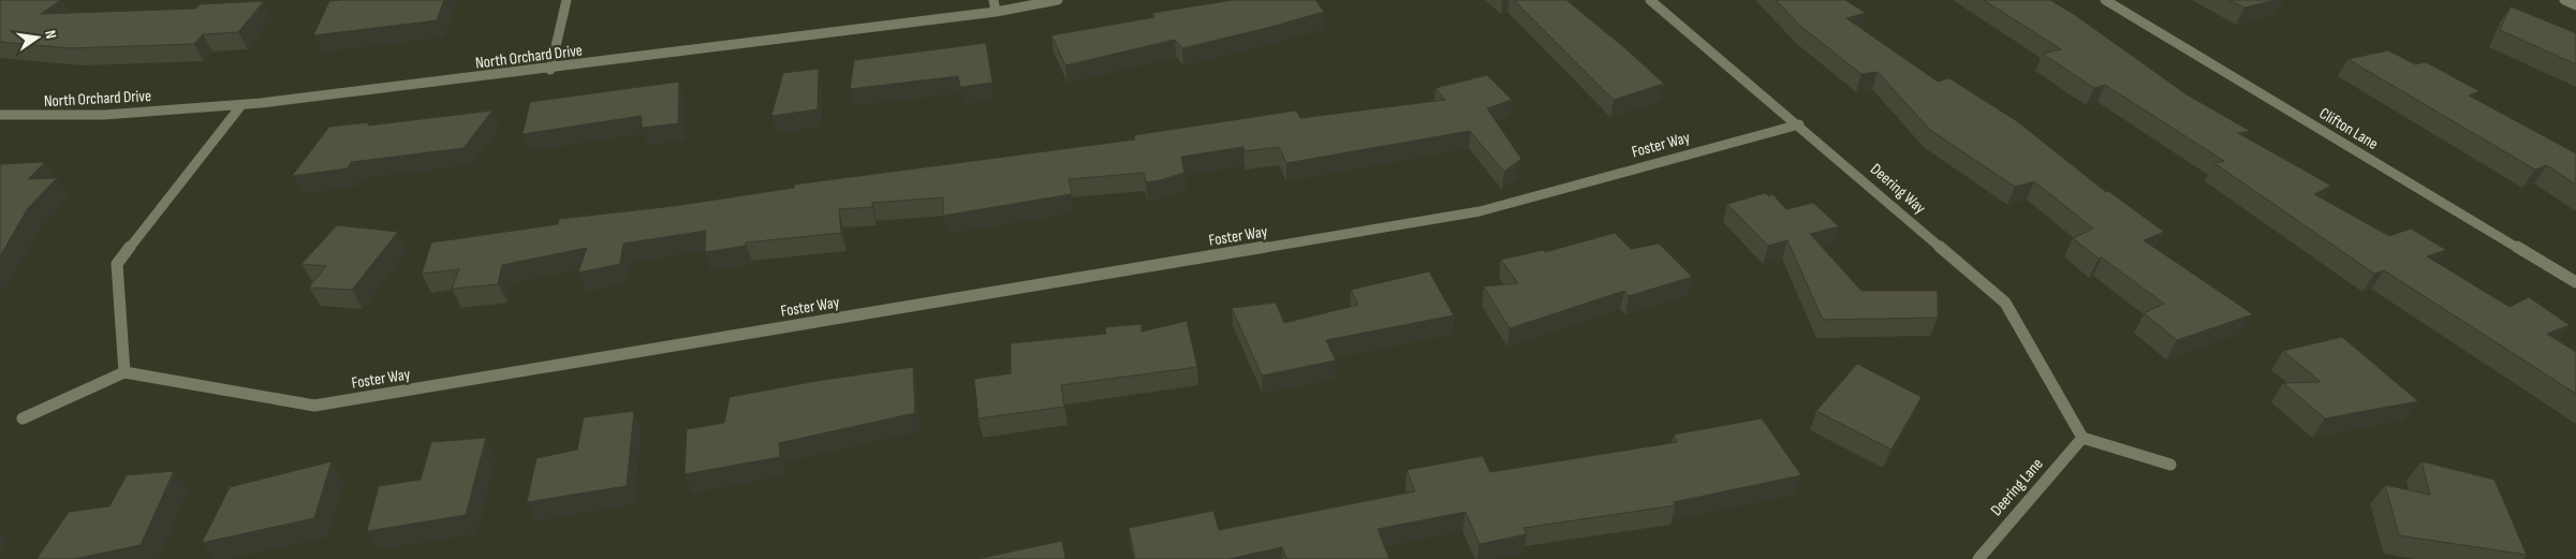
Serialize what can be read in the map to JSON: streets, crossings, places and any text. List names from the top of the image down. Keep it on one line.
{"streets":{"street":["North Orchard Drive","Clifton Lane","Foster Way","Deering Way","Deering Lane"]},"crossings":[["Foster Way","Deering Way"],["Deering Way","Deering Lane"]],"north":"right"}
